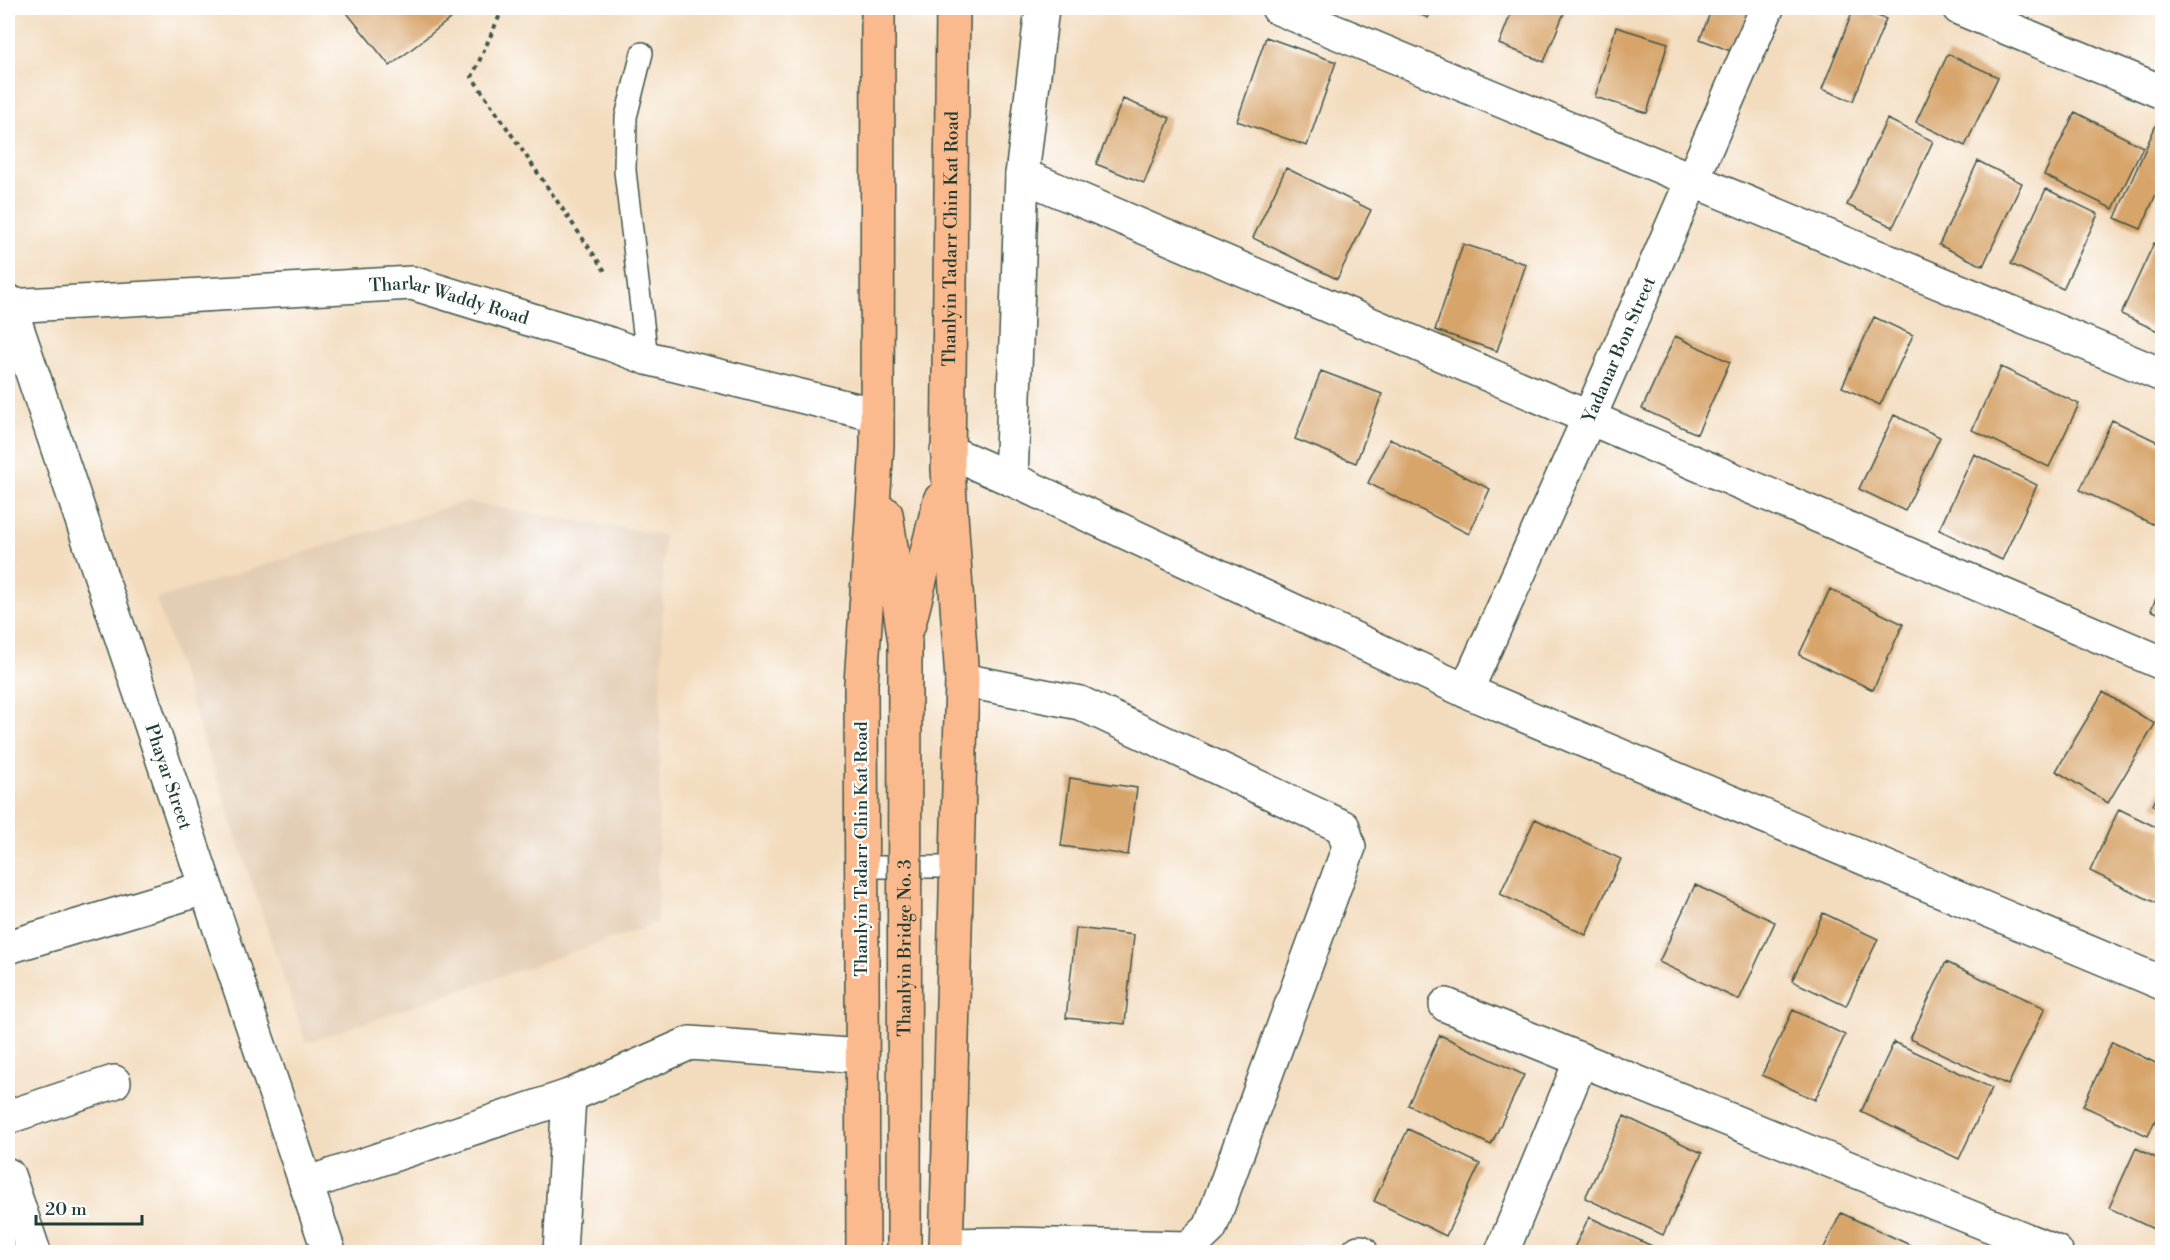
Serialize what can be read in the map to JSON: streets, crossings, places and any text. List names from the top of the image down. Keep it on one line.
{"streets":{"main road":["Thanlyin Tadarr Chin Kat Road","Thanlyin Bridge No. 3"],"street":["Tharlar Waddy Road","Yadanar Bon Street","Phayar Street"]},"crossings":[["Thanlyin Tadarr Chin Kat Road","Tharlar Waddy Road"],["Thanlyin Tadarr Chin Kat Road","Thanlyin Bridge No. 3"],["Tharlar Waddy Road","Phayar Street"]],"scale_bar":"20 m"}
